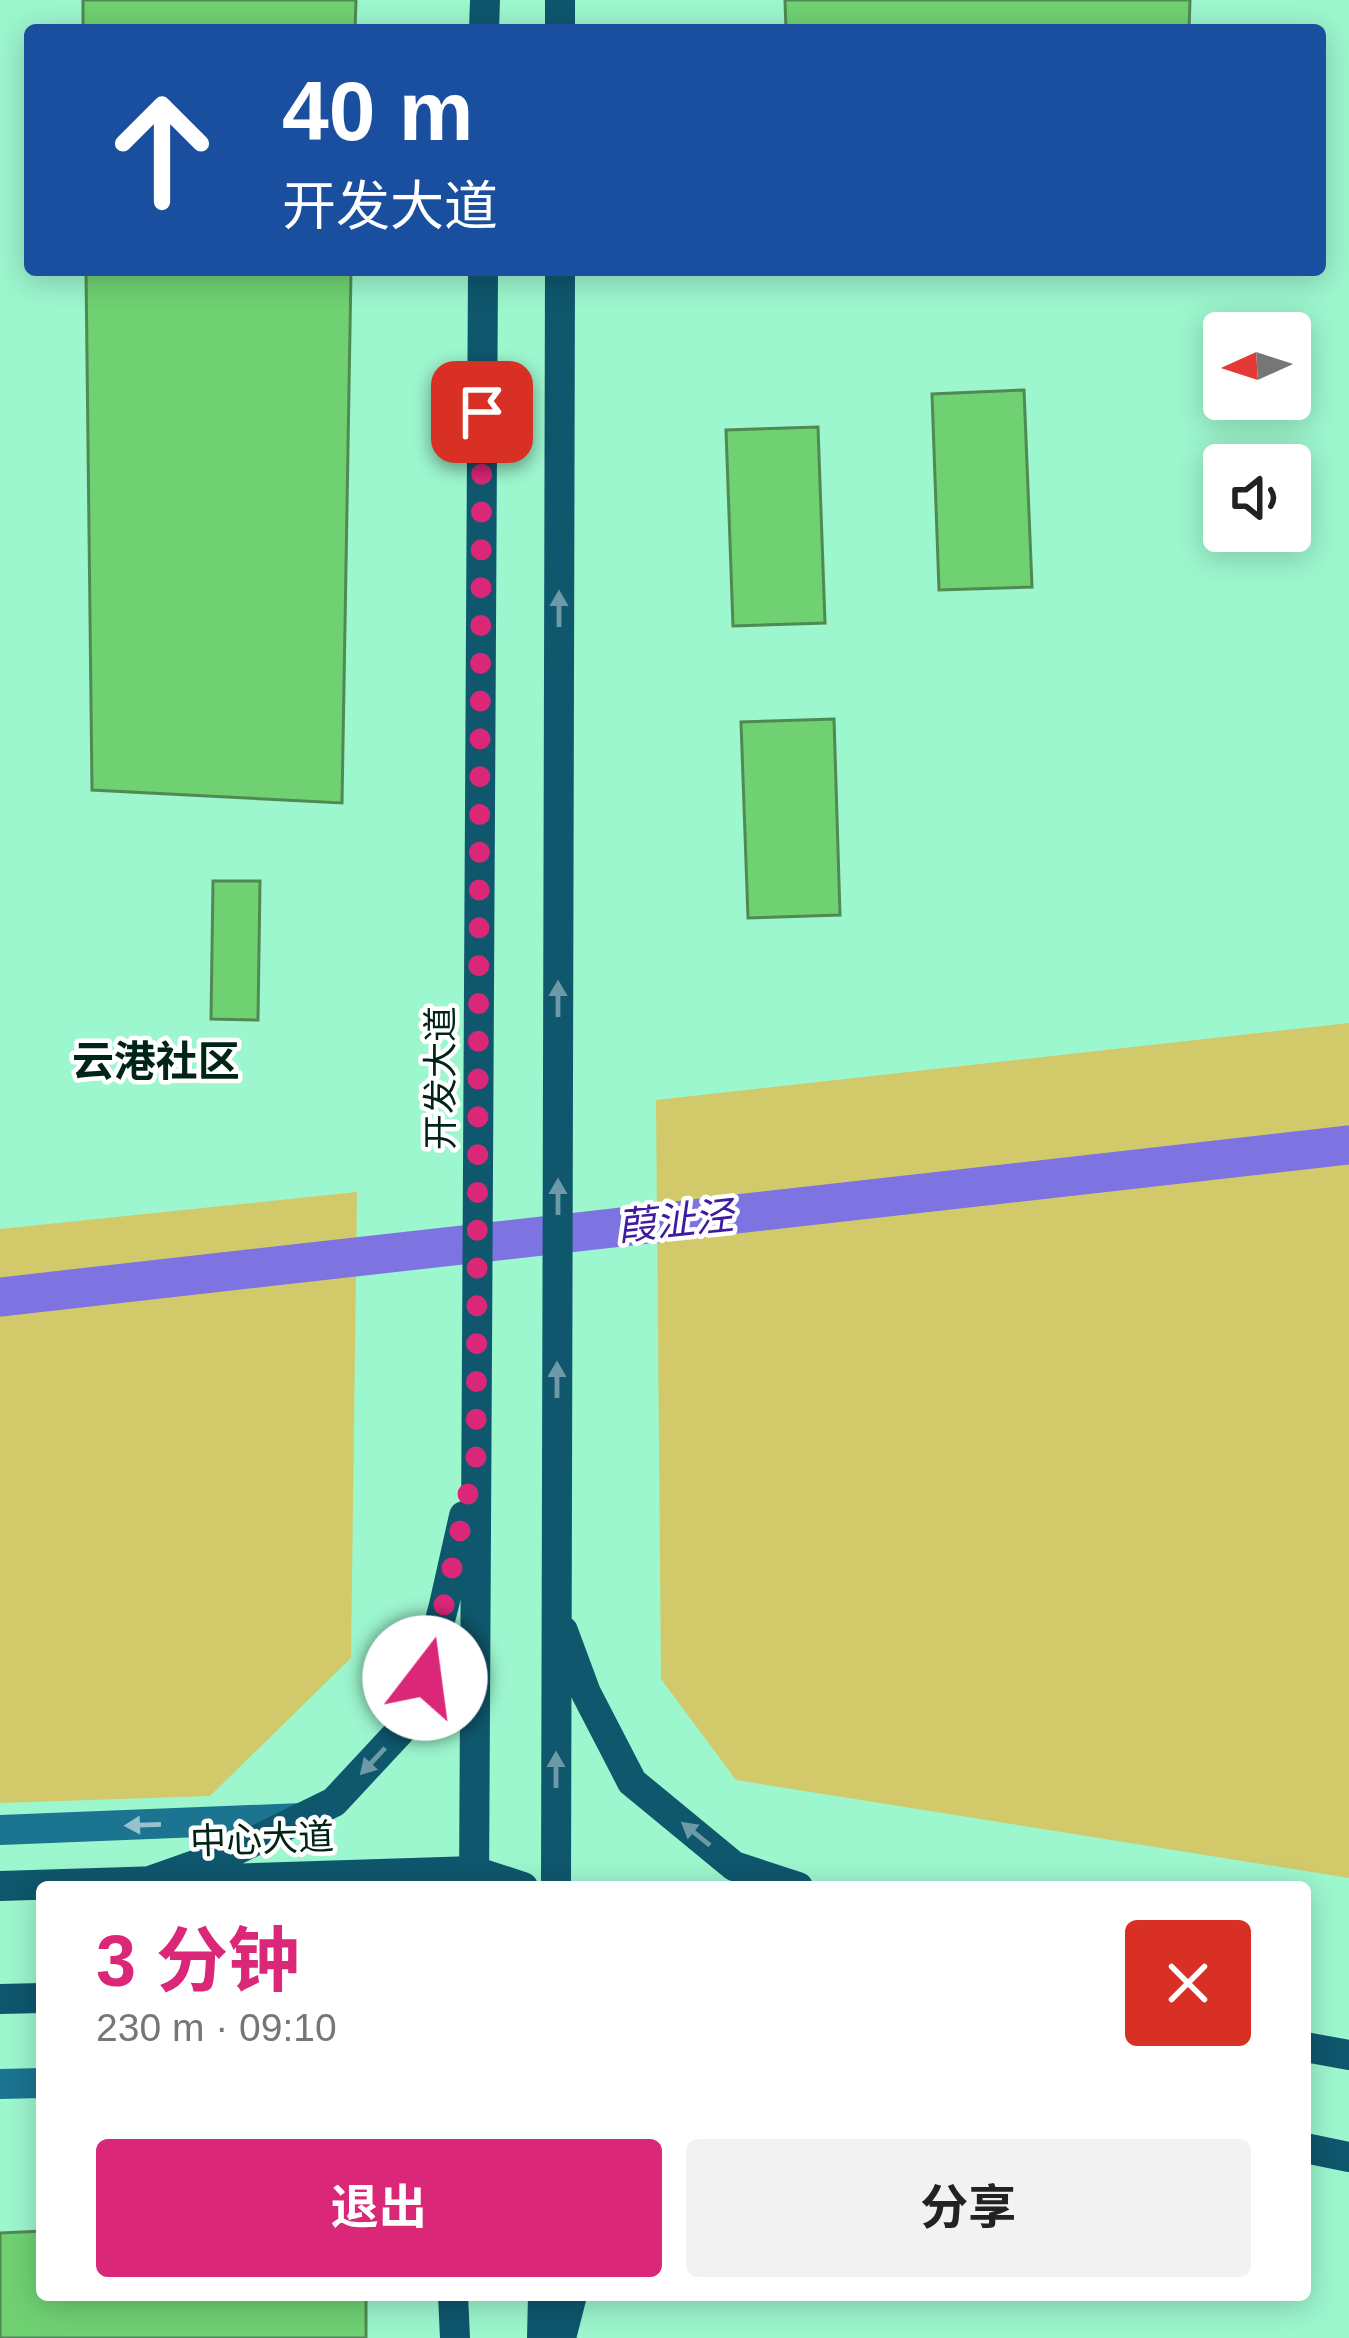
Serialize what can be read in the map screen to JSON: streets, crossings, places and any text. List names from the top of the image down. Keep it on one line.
{"streets":{"main road":["开发大道","中心大道"]},"crossings":[["开发大道","中心大道"]],"districts":["云港社区"],"water":["葭沚泾"],"north":"left","page":{"turn":["40 m","开发大道"],"heading":["3 分钟","230 m · 09:10"],"buttons":["退出","分享"]}}
